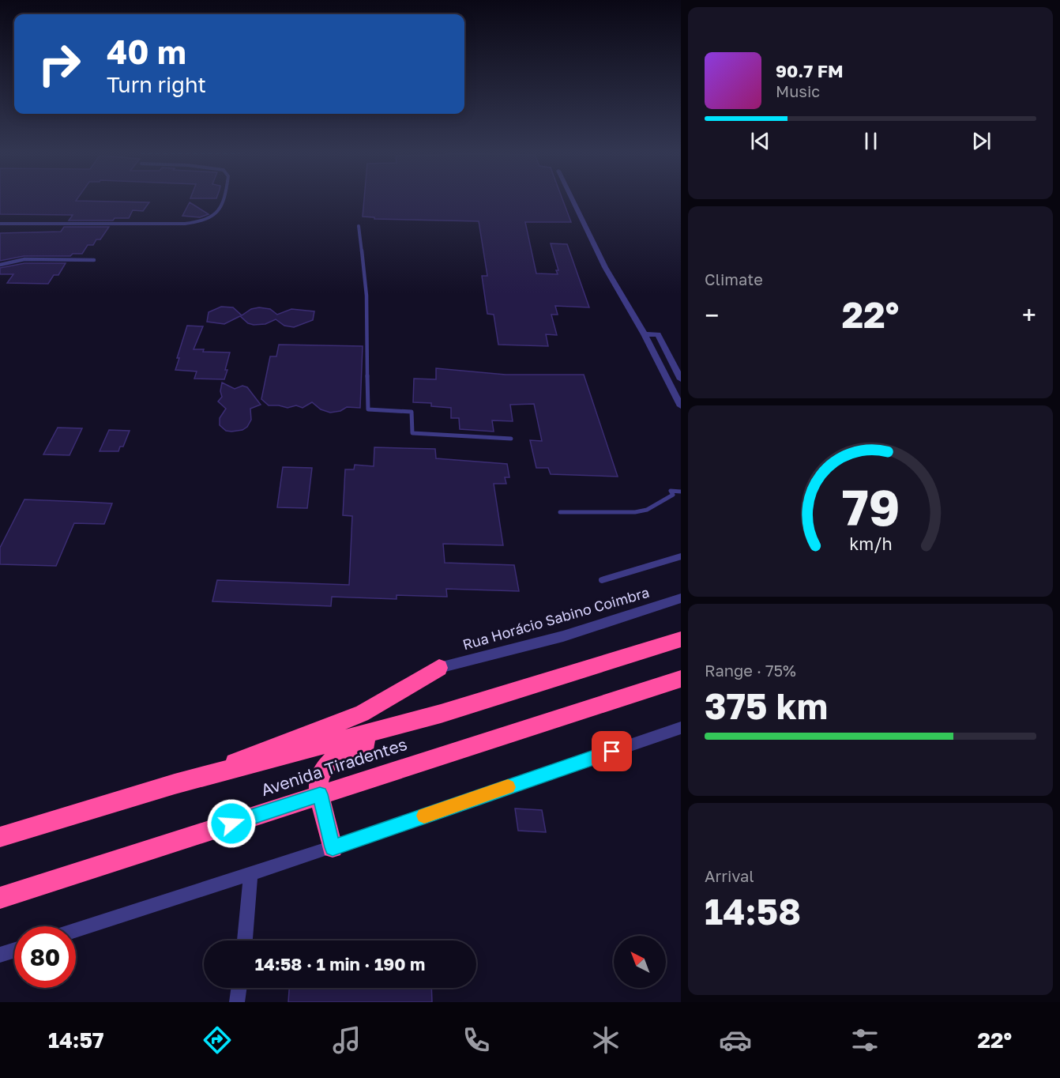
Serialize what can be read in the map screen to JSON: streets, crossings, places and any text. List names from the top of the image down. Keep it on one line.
{"streets":{"highway":["Avenida Tiradentes"],"street":["Rua Horácio Sabino Coimbra"]},"north":"top left","page":{"turn":["40 m","Turn right"],"song":["90.7 FM","Music"],"tile":["Climate",["Range · 75%","375 km"],["Arrival","14:58"]],"heat":["−","22°","+"],"limit":"80","trip":"14:58 · 1 min · 190 m","tabs":["14:57","22°"],"gauge":["79","km/h"]}}
